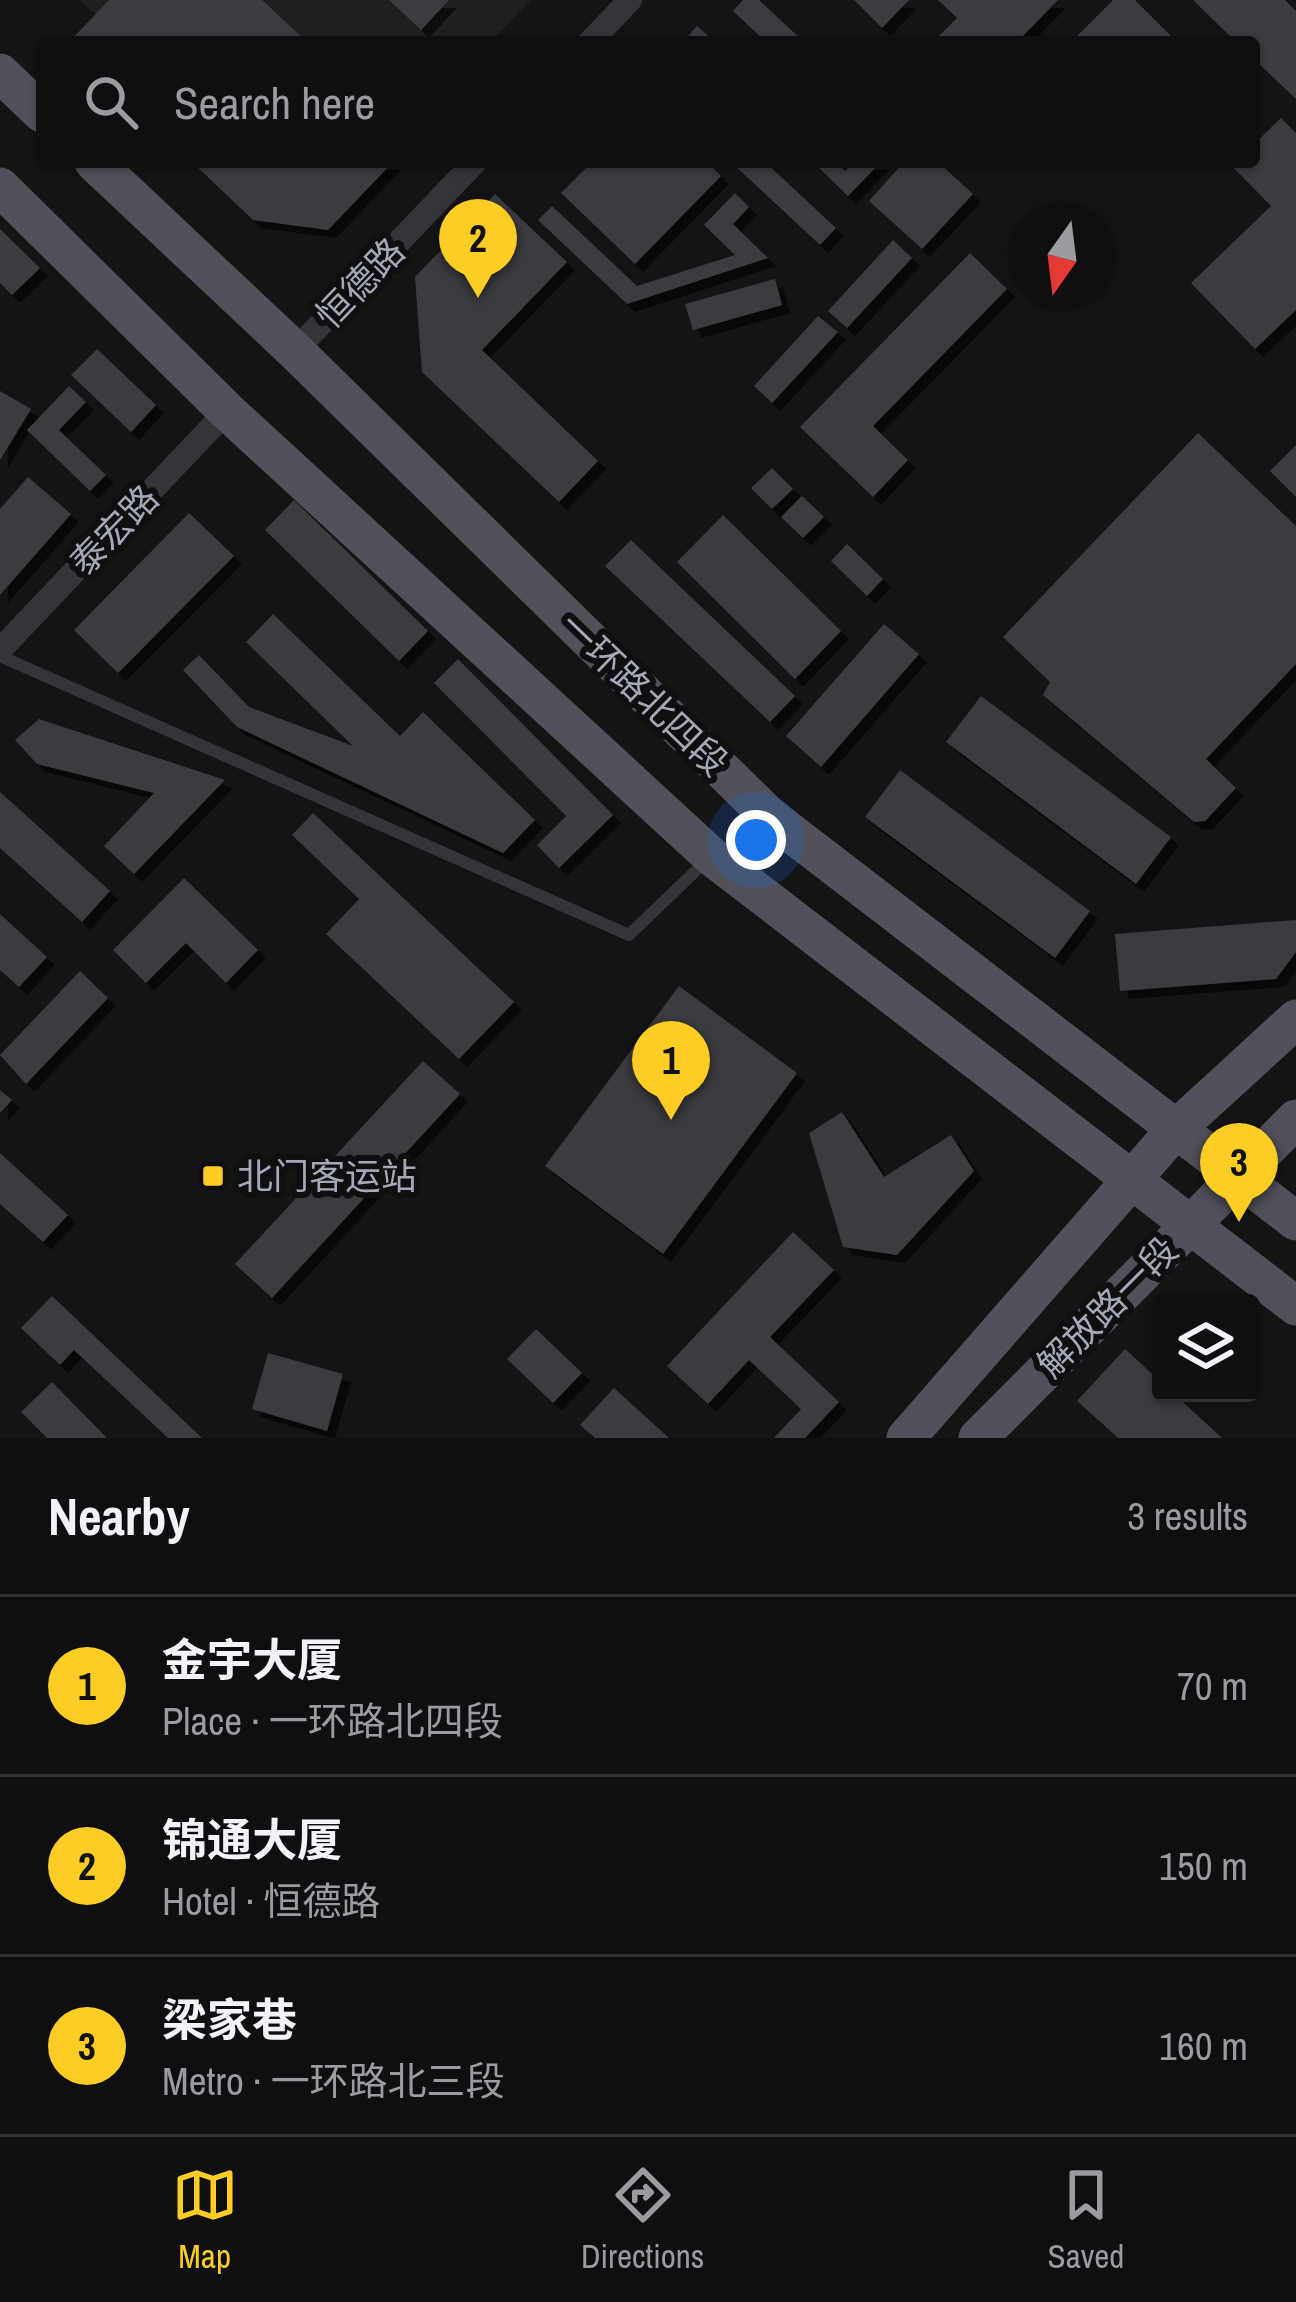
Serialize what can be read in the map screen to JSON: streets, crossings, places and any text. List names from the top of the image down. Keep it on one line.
{"streets":{"main road":["一环路北四段","解放路一段"],"street":["恒德路","泰宏路"]},"crossings":[["恒德路","一环路北四段"],["泰宏路","一环路北四段"],["一环路北四段","解放路一段"]],"places":{"transit":["北门客运站"]},"north":"bottom","page":{"search":"Search here","pins":["2","1","3"],"heading":["Nearby","3 results"],"list":[{"mark":"1","name":"金宇大厦","note":"Place · 一环路北四段","value":"70 m"},{"mark":"2","name":"锦通大厦","note":"Hotel · 恒德路","value":"150 m"},{"mark":"3","name":"梁家巷","note":"Metro · 一环路北三段","value":"160 m"}],"nav":["Map","Directions","Saved"]}}
